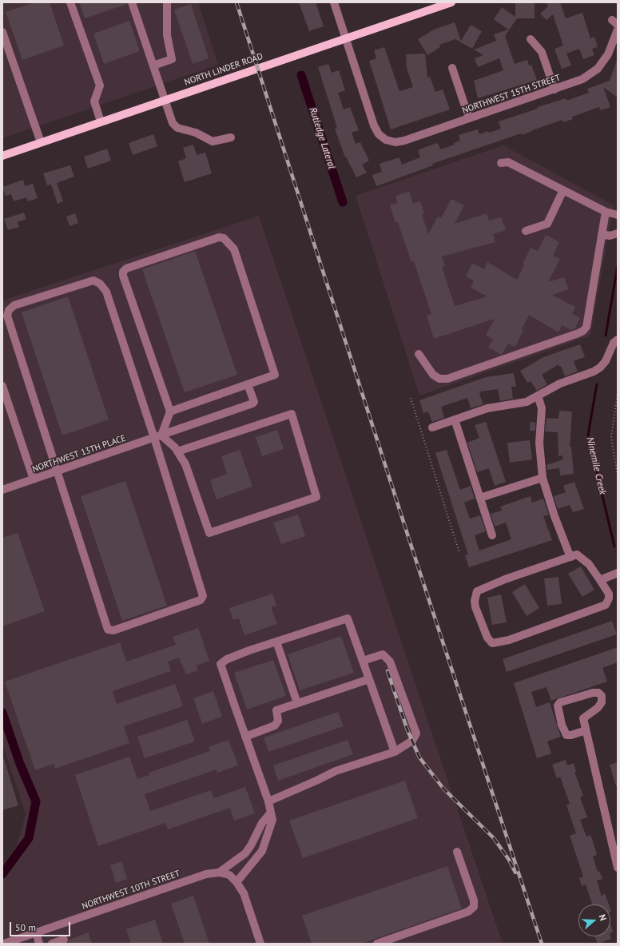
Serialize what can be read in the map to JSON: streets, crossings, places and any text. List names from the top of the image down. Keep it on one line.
{"streets":{"main road":["NORTH LINDER ROAD"],"street":["NORTHWEST 15TH STREET","NORTHWEST 13TH PLACE","NORTHWEST 10TH STREET"]},"crossings":[["NORTH LINDER ROAD","NORTHWEST 15TH STREET"]],"water":["Rutledge Lateral","Ninemile Creek"],"scale_bar":"50 m","north":"right"}
